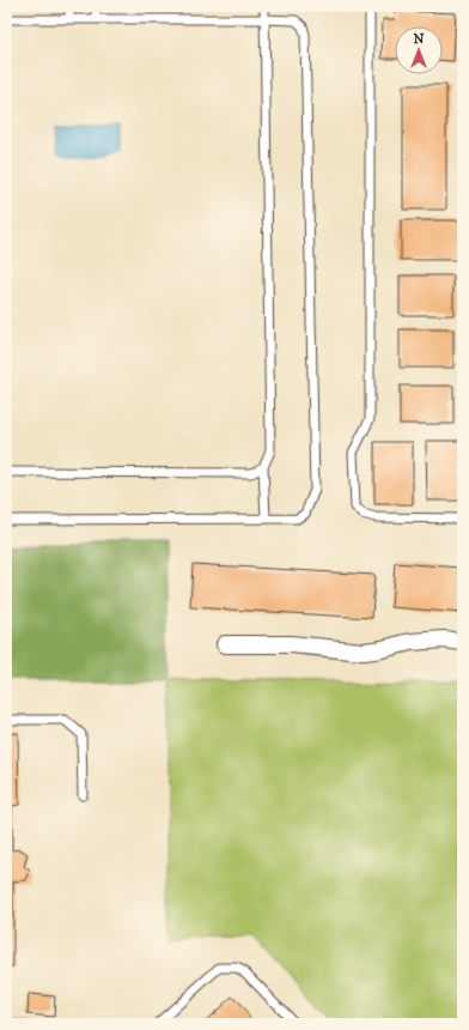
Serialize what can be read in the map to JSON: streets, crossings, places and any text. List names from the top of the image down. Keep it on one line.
{"north":"top"}
